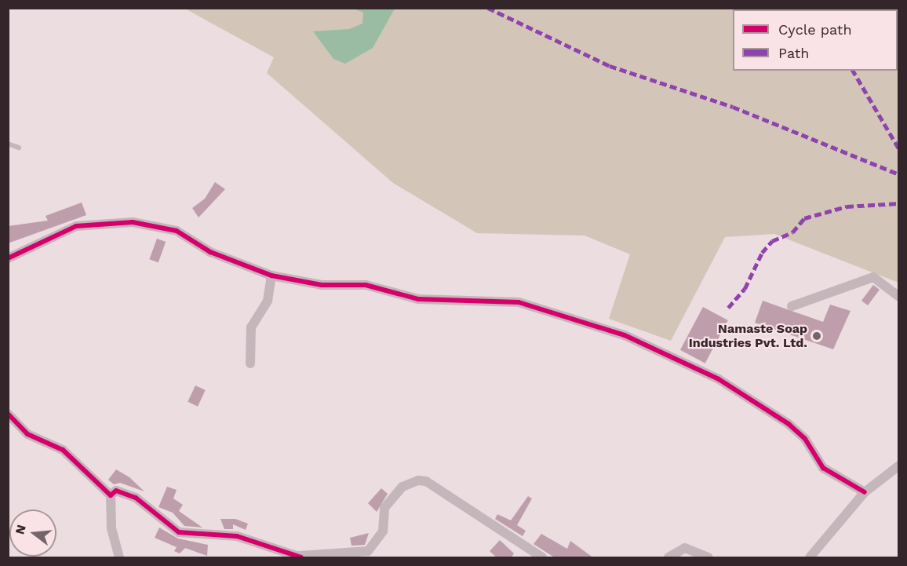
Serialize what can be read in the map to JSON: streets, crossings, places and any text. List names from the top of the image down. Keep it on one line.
{"places":["Namaste Soap Industries Pvt. Ltd."],"legend":["Cycle path","Path"],"north":"left"}
